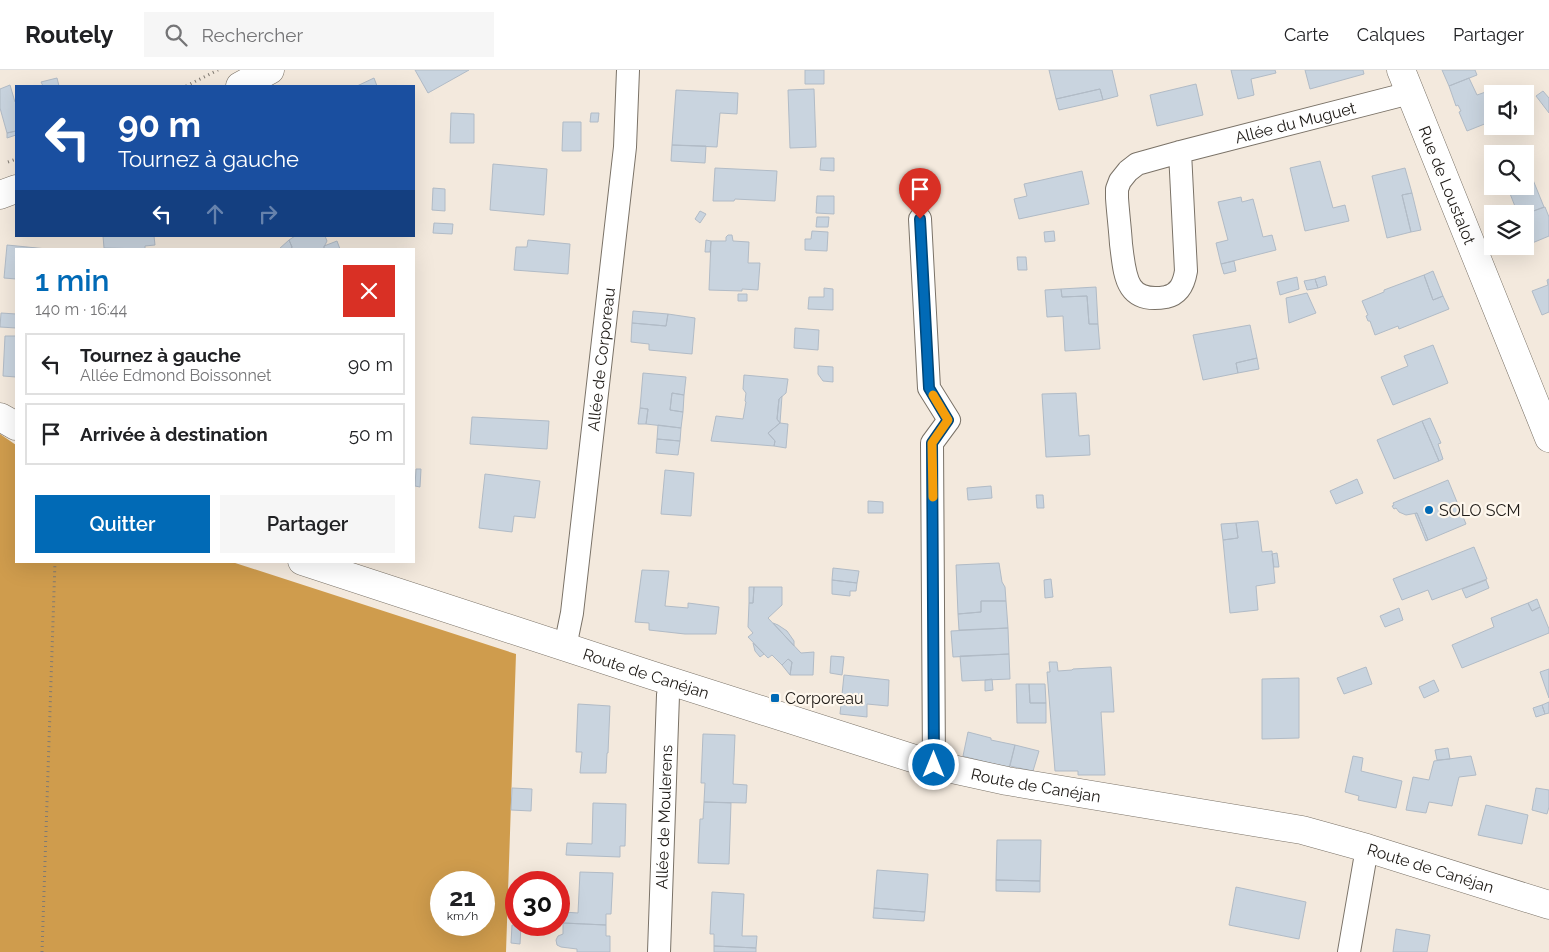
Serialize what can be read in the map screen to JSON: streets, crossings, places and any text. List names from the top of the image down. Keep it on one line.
{"streets":{"street":["Allée du Muguet","Rue de Loustalot","Allée de Corporeau","Route de Canéjan","Allée de Moulerens"]},"crossings":[["Allée du Muguet","Rue de Loustalot"],["Allée de Corporeau","Route de Canéjan"],["Route de Canéjan","Allée de Moulerens"]],"places":{"other":["SOLO SCM"],"transit":["Corporeau"]},"page":{"header":"Routely","search":"Rechercher","nav":["Carte","Calques","Partager"],"turn":["90 m","Tournez à gauche"],"heading":["1 min","140 m · 16:44"],"list":[{"name":"Tournez à gauche","note":"Allée Edmond Boissonnet","value":"90 m"},{"name":"Arrivée à destination","value":"50 m"}],"buttons":["Quitter","Partager"],"speed":"21 km/h","limit":"30"}}
